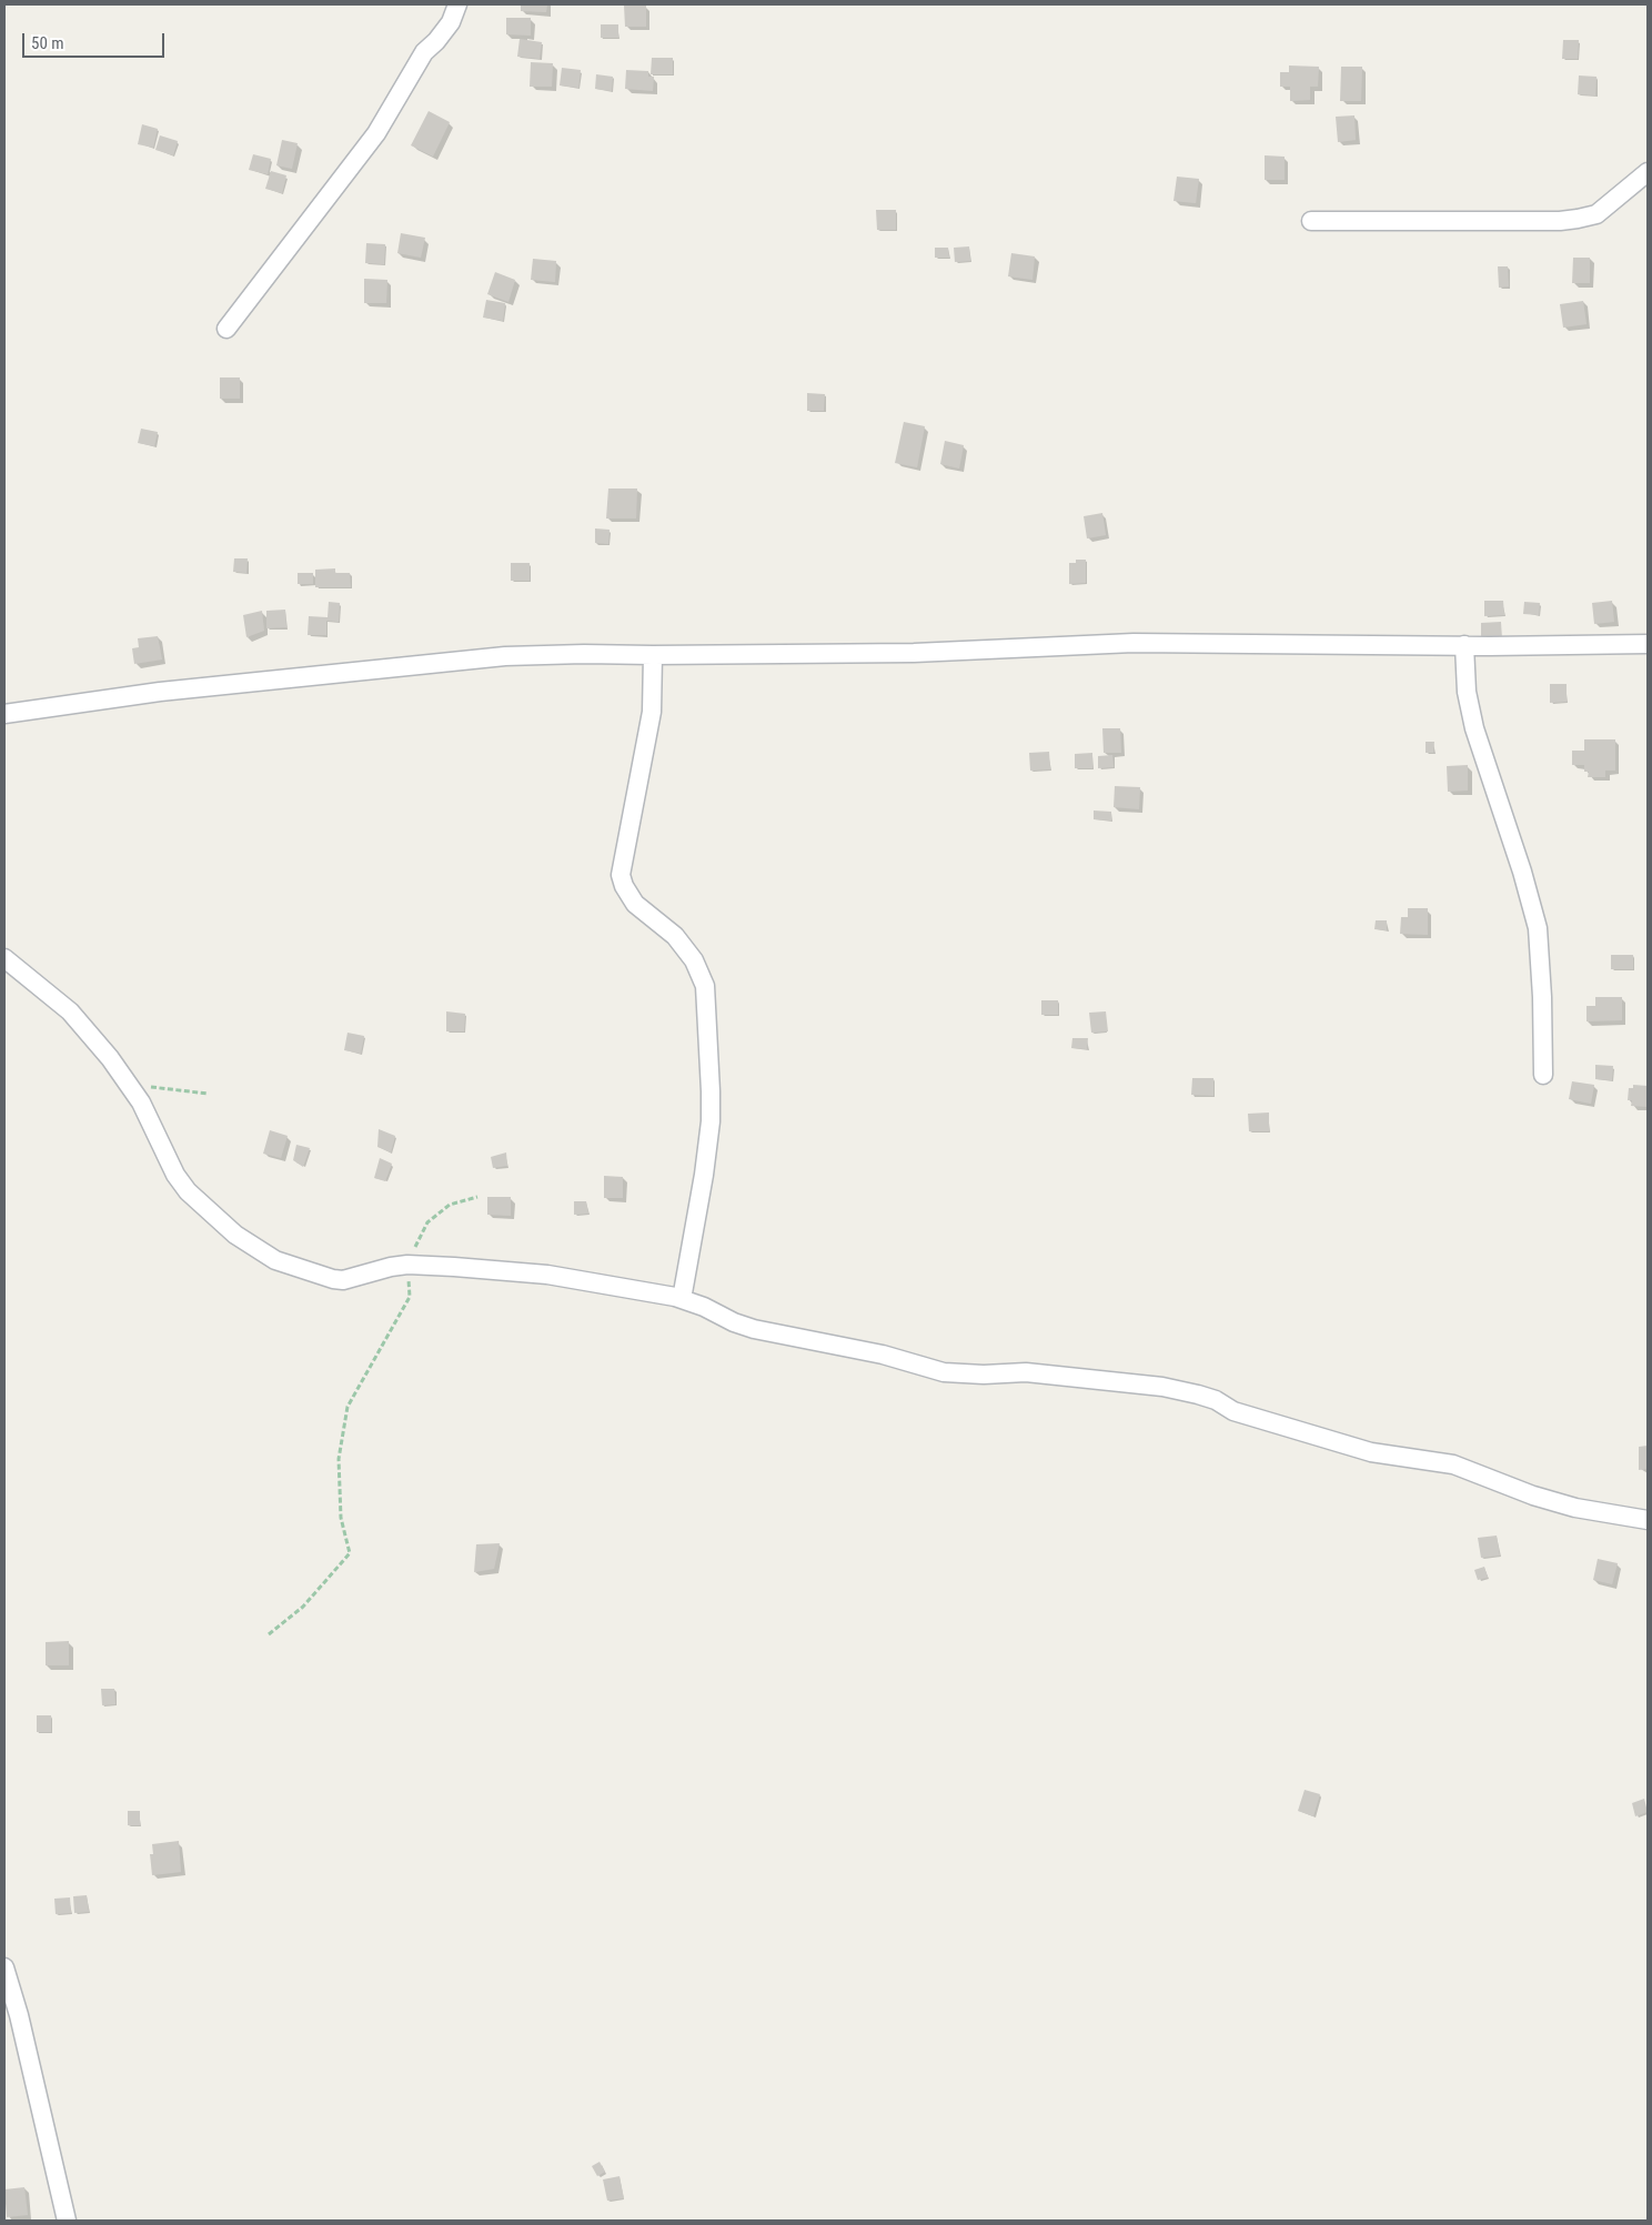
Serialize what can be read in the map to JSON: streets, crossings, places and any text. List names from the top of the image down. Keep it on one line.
{"scale_bar":"50 m"}
